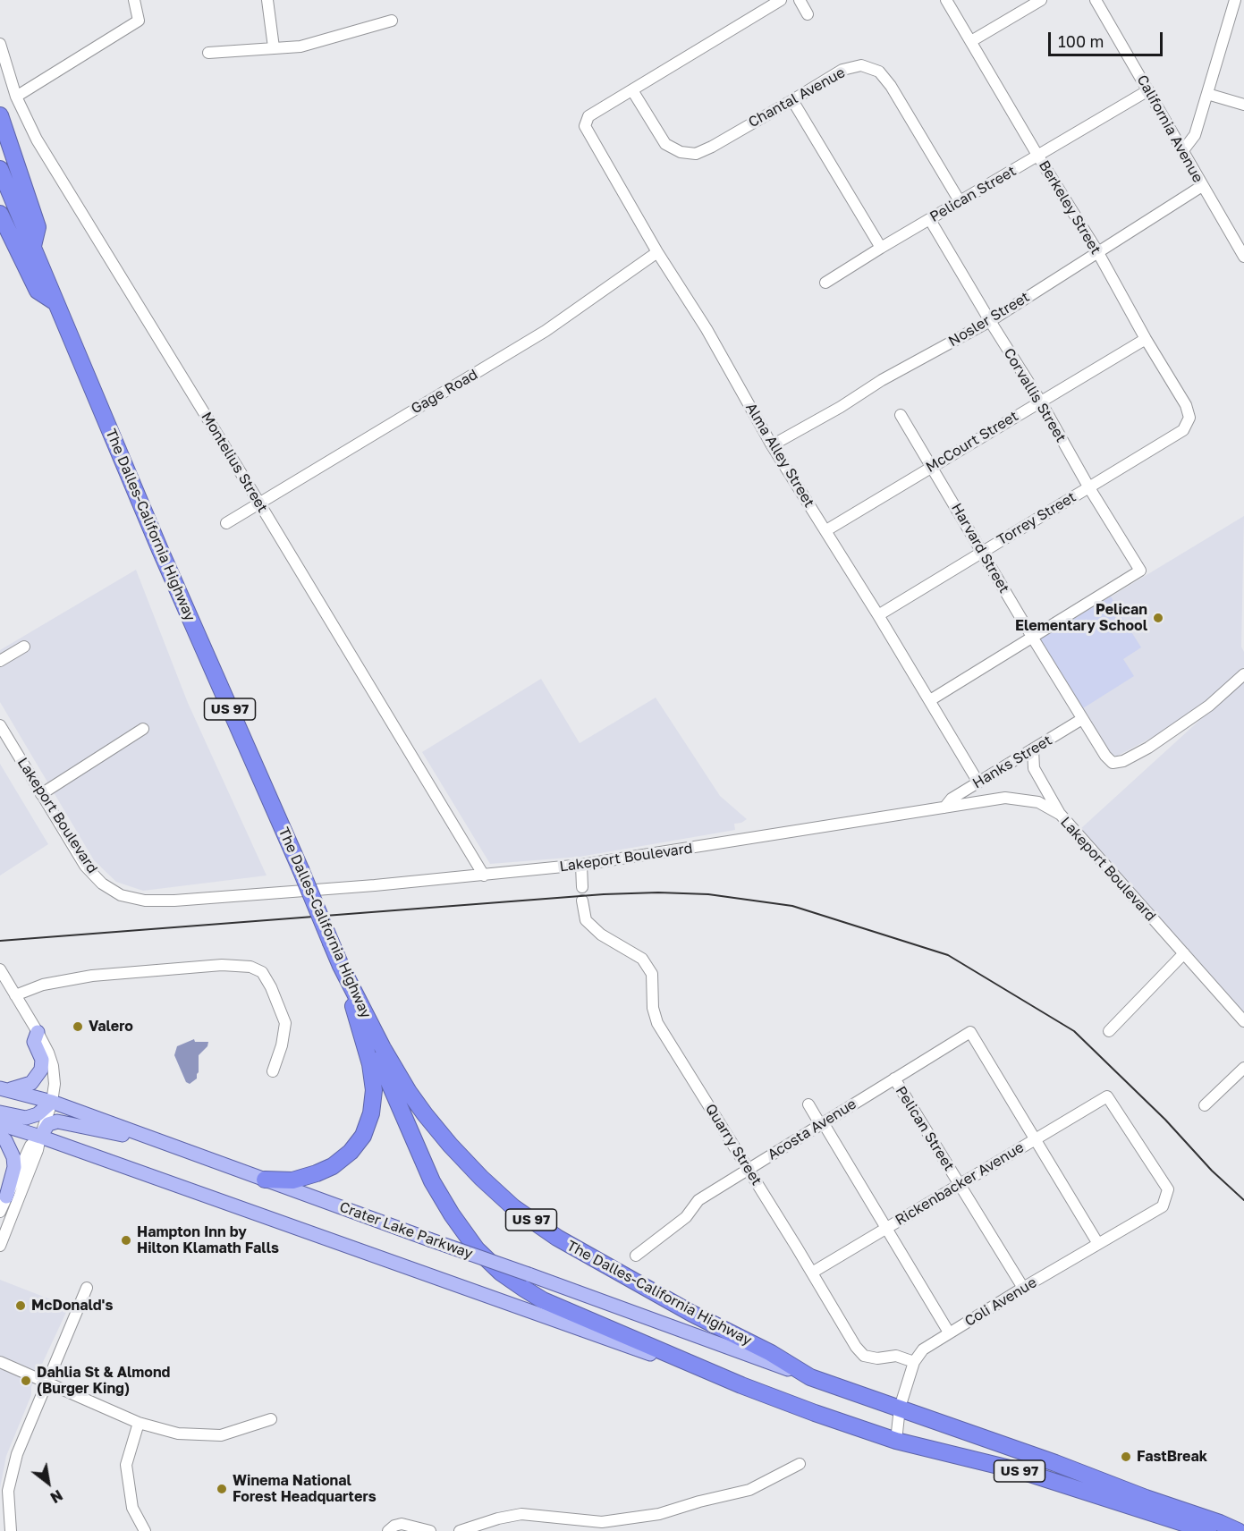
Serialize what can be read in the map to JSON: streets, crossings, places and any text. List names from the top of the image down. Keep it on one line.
{"streets":{"highway":["The Dalles-California Highway","US 97"],"main road":["Crater Lake Parkway"],"street":["Chantal Avenue","California Avenue","Pelican Street","Berkeley Street","Nosler Street","Gage Road","Corvallis Street","McCourt Street","Alma Alley Street","Montelius Street","Torrey Street","Harvard Street","Hanks Street","Lakeport Boulevard","Acosta Avenue","Quarry Street","Rickenbacker Avenue","Coli Avenue"]},"crossings":[["Chantal Avenue","Pelican Street"],["Chantal Avenue","Alma Alley Street"],["California Avenue","Pelican Street"],["California Avenue","Nosler Street"],["Pelican Street","Berkeley Street"],["Pelican Street","Corvallis Street"],["Pelican Street","Acosta Avenue"],["Pelican Street","Rickenbacker Avenue"],["Pelican Street","Coli Avenue"],["Berkeley Street","Nosler Street"],["Berkeley Street","McCourt Street"],["Berkeley Street","Torrey Street"],["Nosler Street","Corvallis Street"],["Nosler Street","Alma Alley Street"],["Gage Road","Alma Alley Street"],["Gage Road","Montelius Street"],["Corvallis Street","McCourt Street"],["Corvallis Street","Torrey Street"],["Corvallis Street","Harvard Street"],["McCourt Street","Alma Alley Street"],["McCourt Street","Harvard Street"],["Alma Alley Street","Torrey Street"],["Alma Alley Street","Hanks Street"],["Montelius Street","Lakeport Boulevard"],["Torrey Street","Harvard Street"],["The Dalles-California Highway","US 97"],["The Dalles-California Highway","Crater Lake Parkway"],["The Dalles-California Highway","Coli Avenue"],["Harvard Street","Hanks Street"],["US 97","Coli Avenue"],["Hanks Street","Lakeport Boulevard"],["Acosta Avenue","Quarry Street"],["Acosta Avenue","Rickenbacker Avenue"],["Quarry Street","Rickenbacker Avenue"],["Quarry Street","Coli Avenue"],["Rickenbacker Avenue","Coli Avenue"]],"places":["Pelican Elementary School","Valero","Hampton Inn by Hilton Klamath Falls","McDonald's","Dahlia St & Almond (Burger King)","FastBreak","Winema National Forest Headquarters"],"scale_bar":"100 m","north":"bottom right"}
